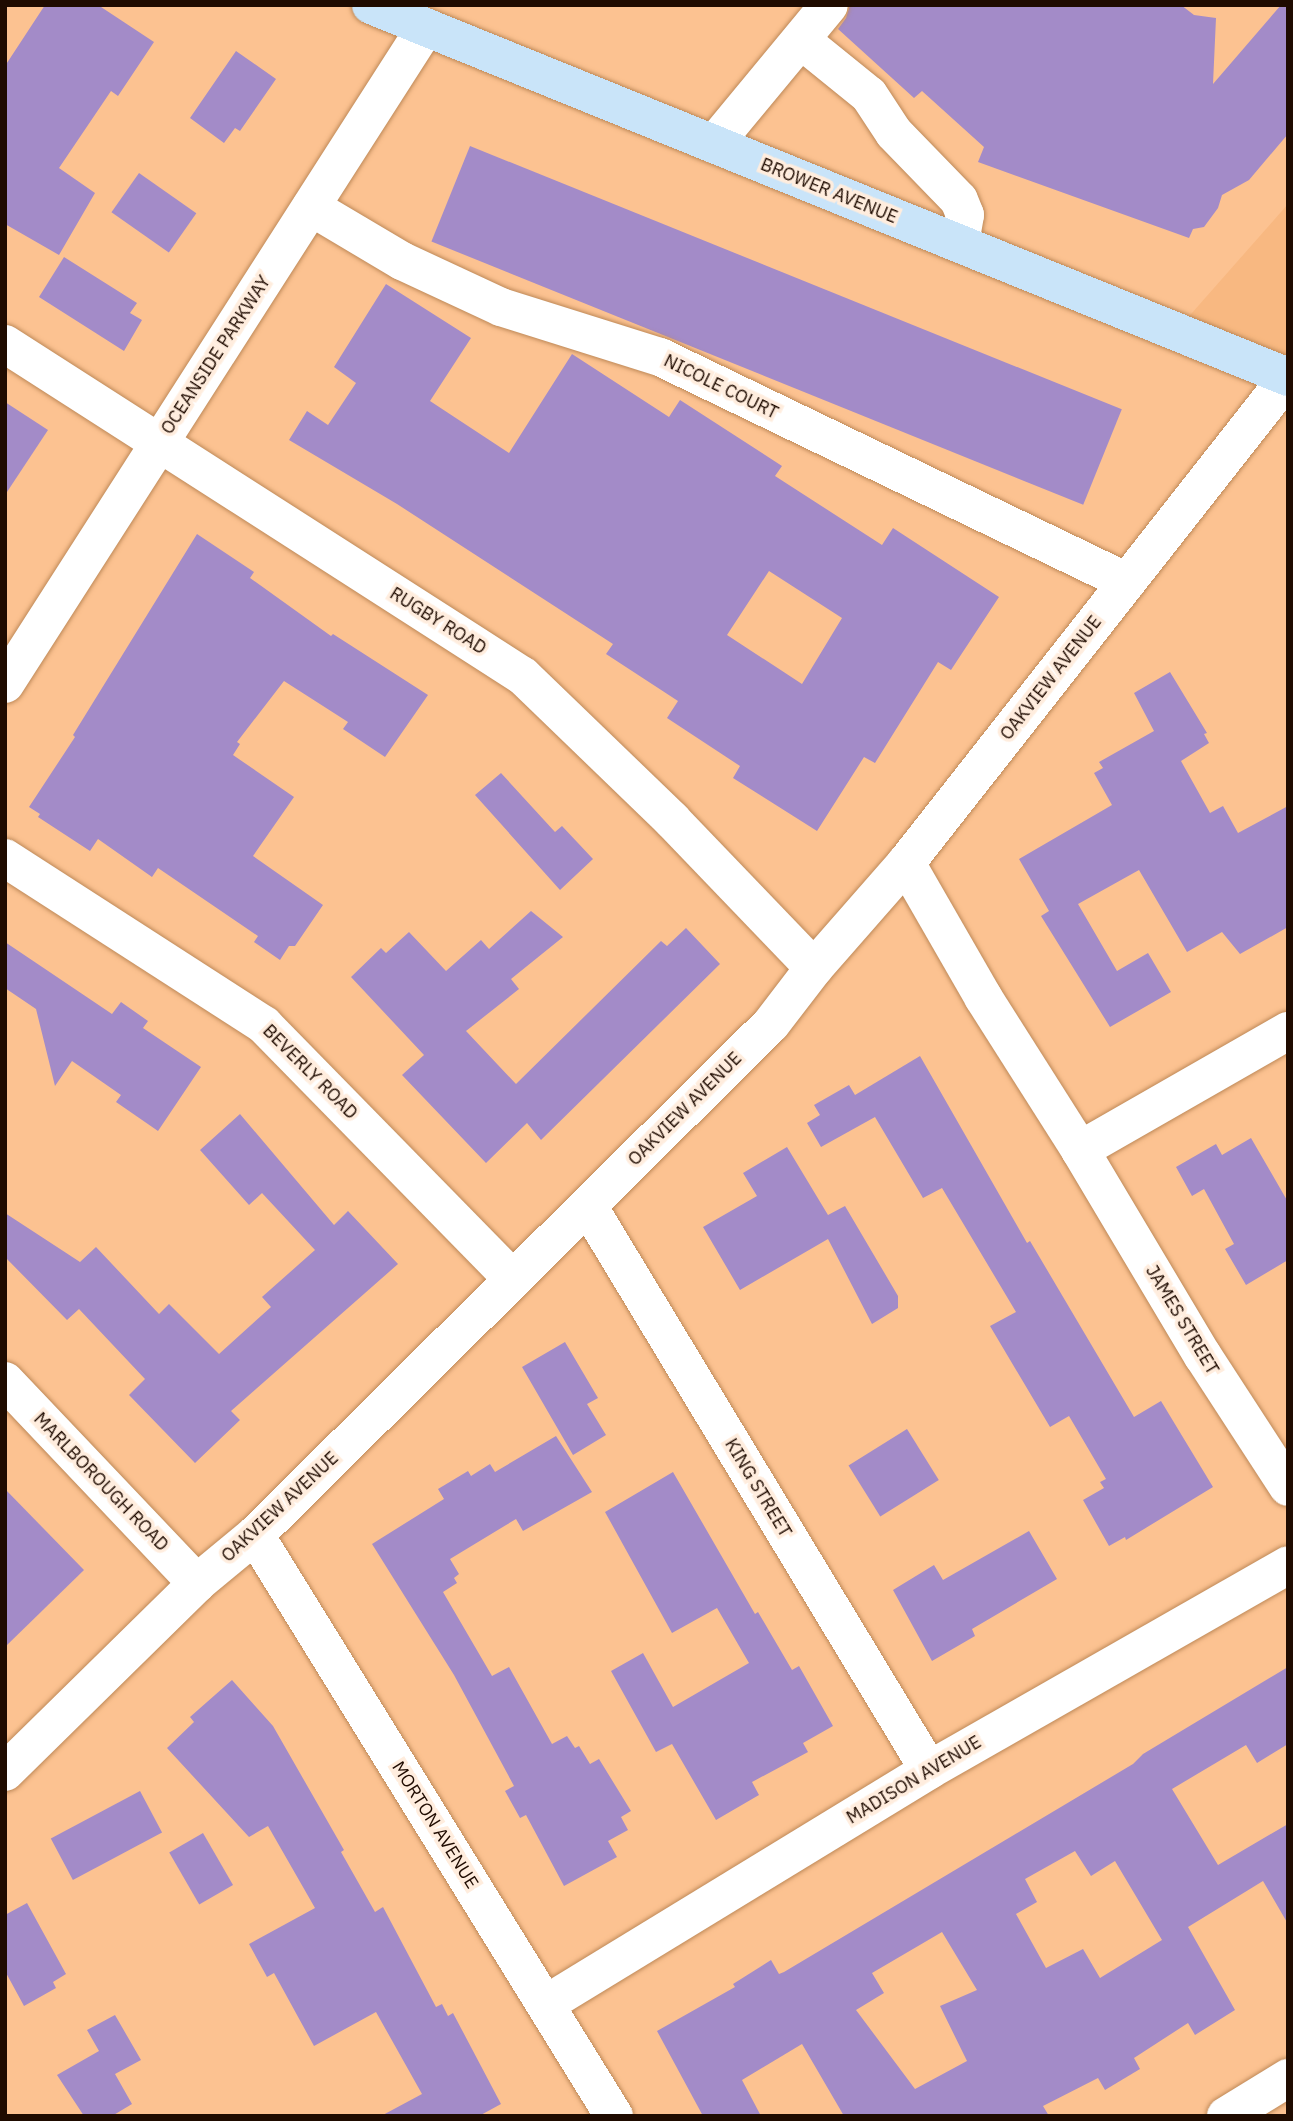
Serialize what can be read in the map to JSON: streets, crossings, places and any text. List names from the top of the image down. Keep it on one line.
{"streets":{"main road":["BROWER AVENUE"],"street":["OCEANSIDE PARKWAY","NICOLE COURT","RUGBY ROAD","OAKVIEW AVENUE","BEVERLY ROAD","JAMES STREET","MARLBOROUGH ROAD","KING STREET","MADISON AVENUE","MORTON AVENUE"]},"crossings":[["BROWER AVENUE","OCEANSIDE PARKWAY"],["BROWER AVENUE","OAKVIEW AVENUE"],["OCEANSIDE PARKWAY","NICOLE COURT"],["OCEANSIDE PARKWAY","RUGBY ROAD"],["NICOLE COURT","OAKVIEW AVENUE"],["RUGBY ROAD","OAKVIEW AVENUE"],["OAKVIEW AVENUE","BEVERLY ROAD"],["OAKVIEW AVENUE","JAMES STREET"],["OAKVIEW AVENUE","MARLBOROUGH ROAD"],["OAKVIEW AVENUE","KING STREET"],["OAKVIEW AVENUE","MORTON AVENUE"],["KING STREET","MADISON AVENUE"],["MADISON AVENUE","MORTON AVENUE"]]}
